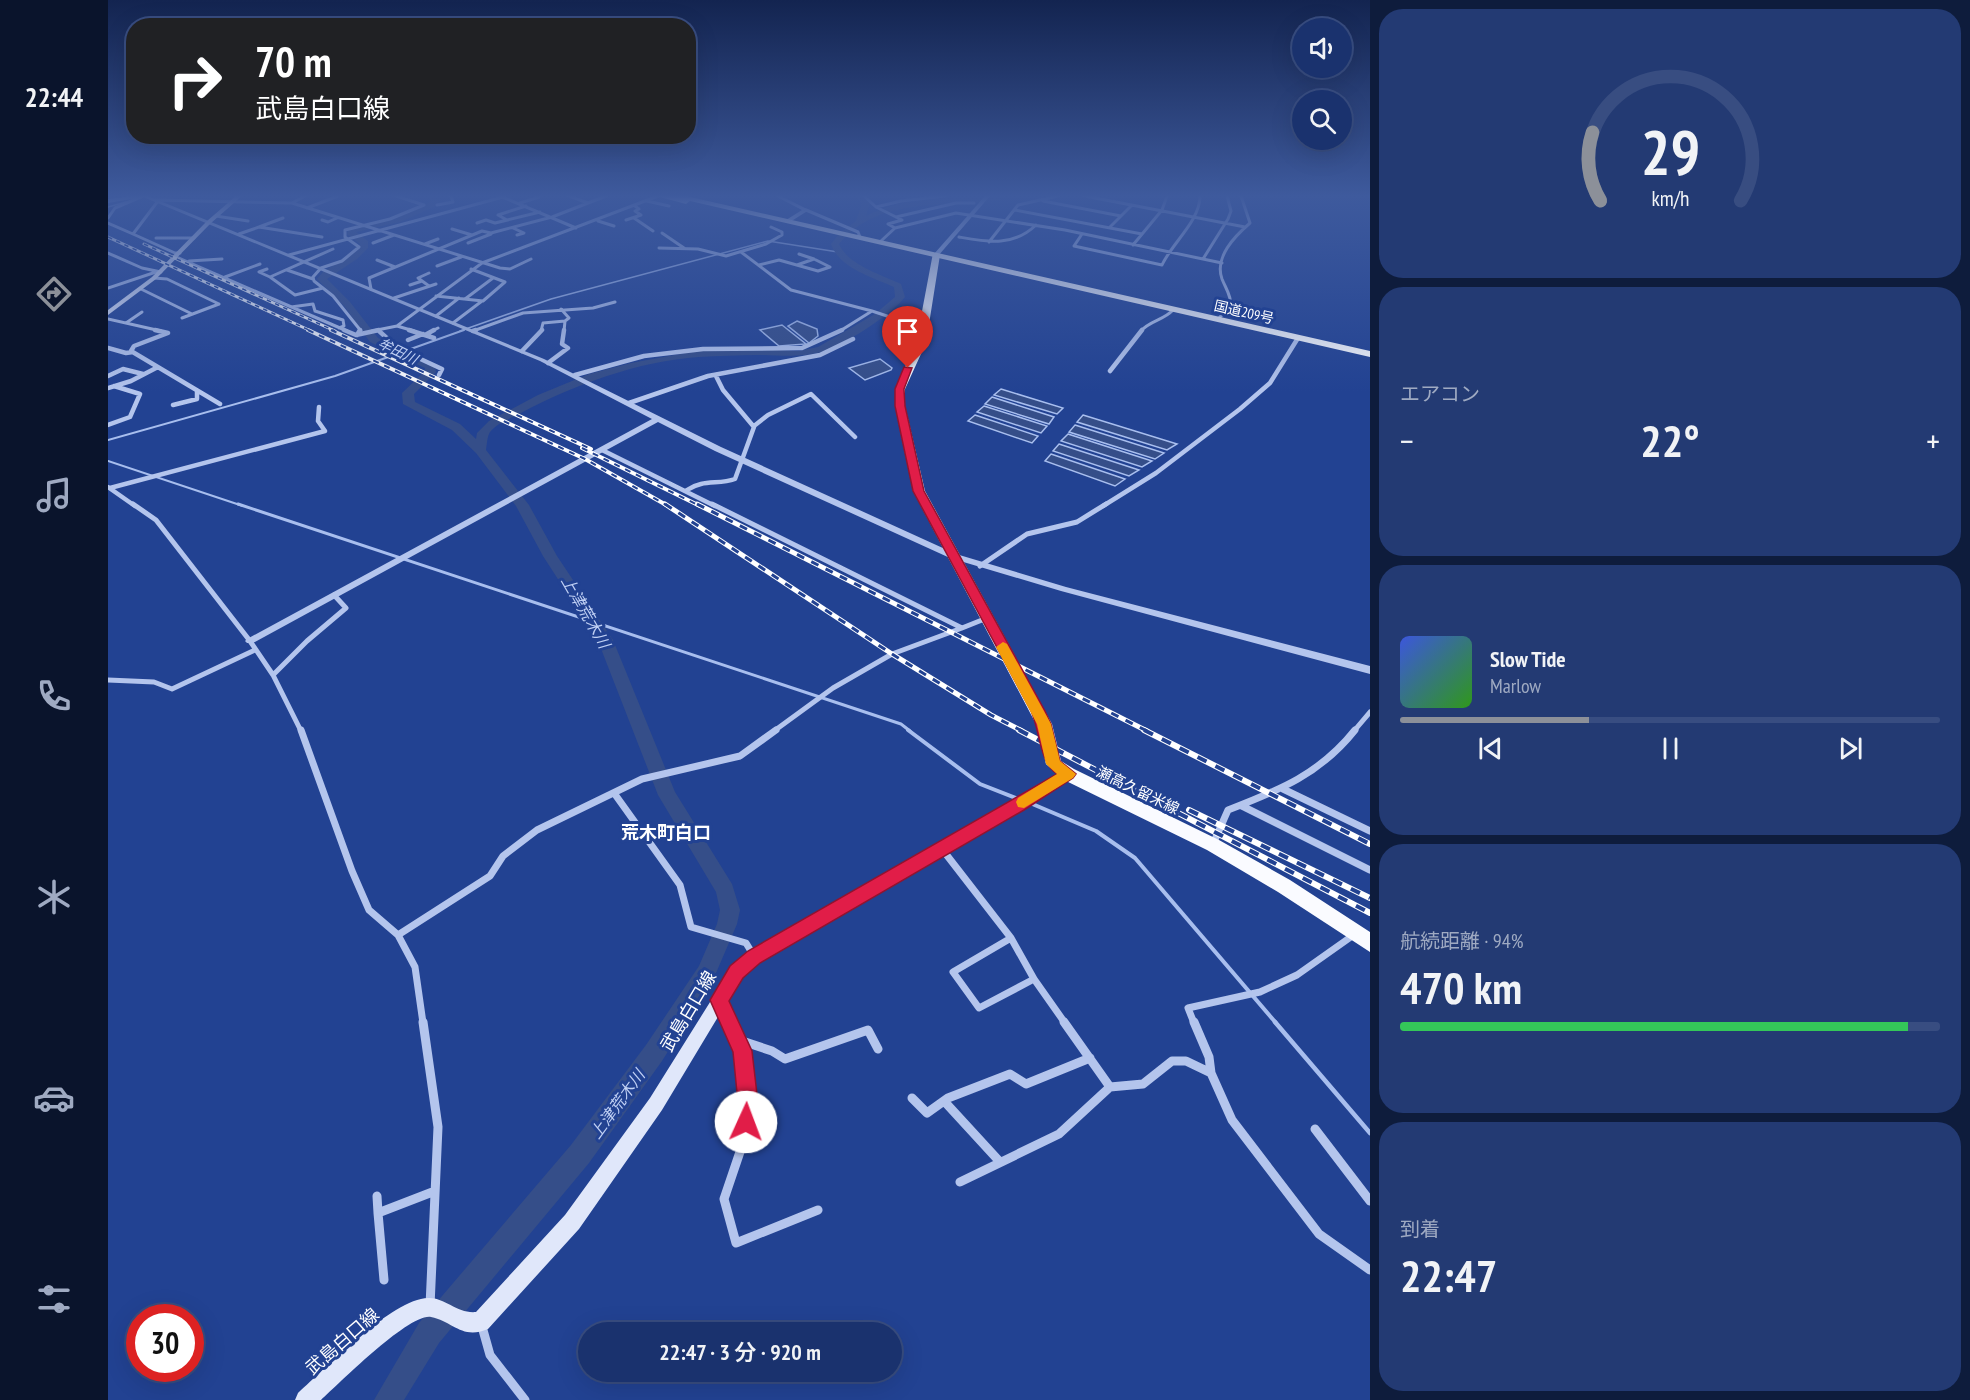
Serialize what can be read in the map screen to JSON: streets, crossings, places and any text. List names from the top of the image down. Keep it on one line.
{"streets":{"highway":["国道209号"],"main road":["瀬高久留米線","武島白口線"]},"crossings":[["瀬高久留米線","武島白口線"]],"districts":["荒木町白口"],"water":["牟田川","上津荒木川"],"page":{"tabs":"22:44","turn":["70 m","武島白口線"],"tile":["エアコン",["航続距離 · 94%","470 km"],["到着","22:47"]],"heat":["−","22°","+"],"song":["Slow Tide","Marlow"],"limit":"30","trip":"22:47 · 3 分 · 920 m","gauge":["29","km/h"]}}
